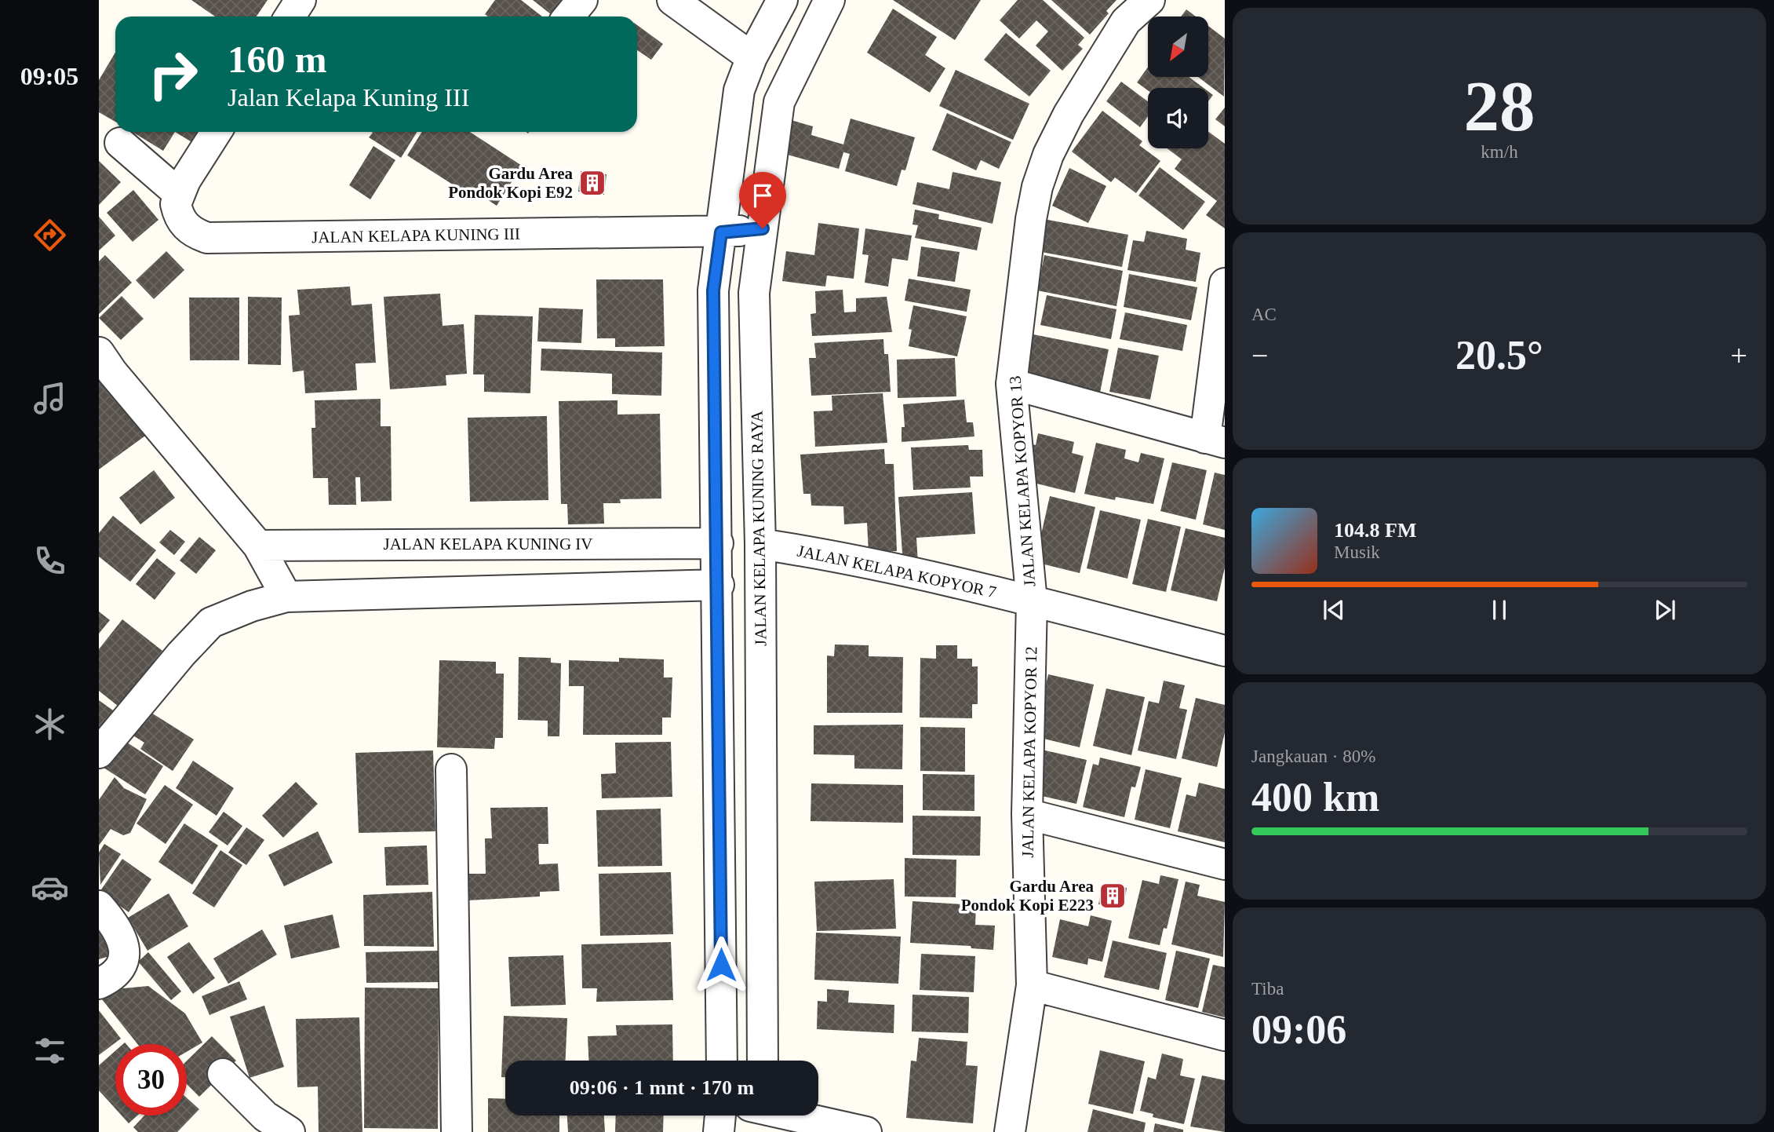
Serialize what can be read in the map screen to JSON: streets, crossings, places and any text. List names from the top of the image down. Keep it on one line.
{"streets":{"street":["JALAN KELAPA KUNING III","JALAN KELAPA KOPYOR 13","JALAN KELAPA KUNING RAYA","JALAN KELAPA KUNING IV","JALAN KELAPA KOPYOR 7","JALAN KELAPA KOPYOR 12"]},"crossings":[["JALAN KELAPA KUNING III","JALAN KELAPA KUNING RAYA"],["JALAN KELAPA KOPYOR 13","JALAN KELAPA KOPYOR 7"],["JALAN KELAPA KOPYOR 13","JALAN KELAPA KOPYOR 12"],["JALAN KELAPA KUNING RAYA","JALAN KELAPA KOPYOR 7"],["JALAN KELAPA KOPYOR 7","JALAN KELAPA KOPYOR 12"]],"places":{"building":["Gardu Area Pondok Kopi E92","Gardu Area Pondok Kopi E223"]},"north":"bottom left","page":{"tabs":"09:05","tile":[["28","km/h"],"AC",["Jangkauan · 80%","400 km"],["Tiba","09:06"]],"turn":["160 m","Jalan Kelapa Kuning III"],"heat":["−","20.5°","+"],"song":["104.8 FM","Musik"],"limit":"30","trip":"09:06 · 1 mnt · 170 m"}}
